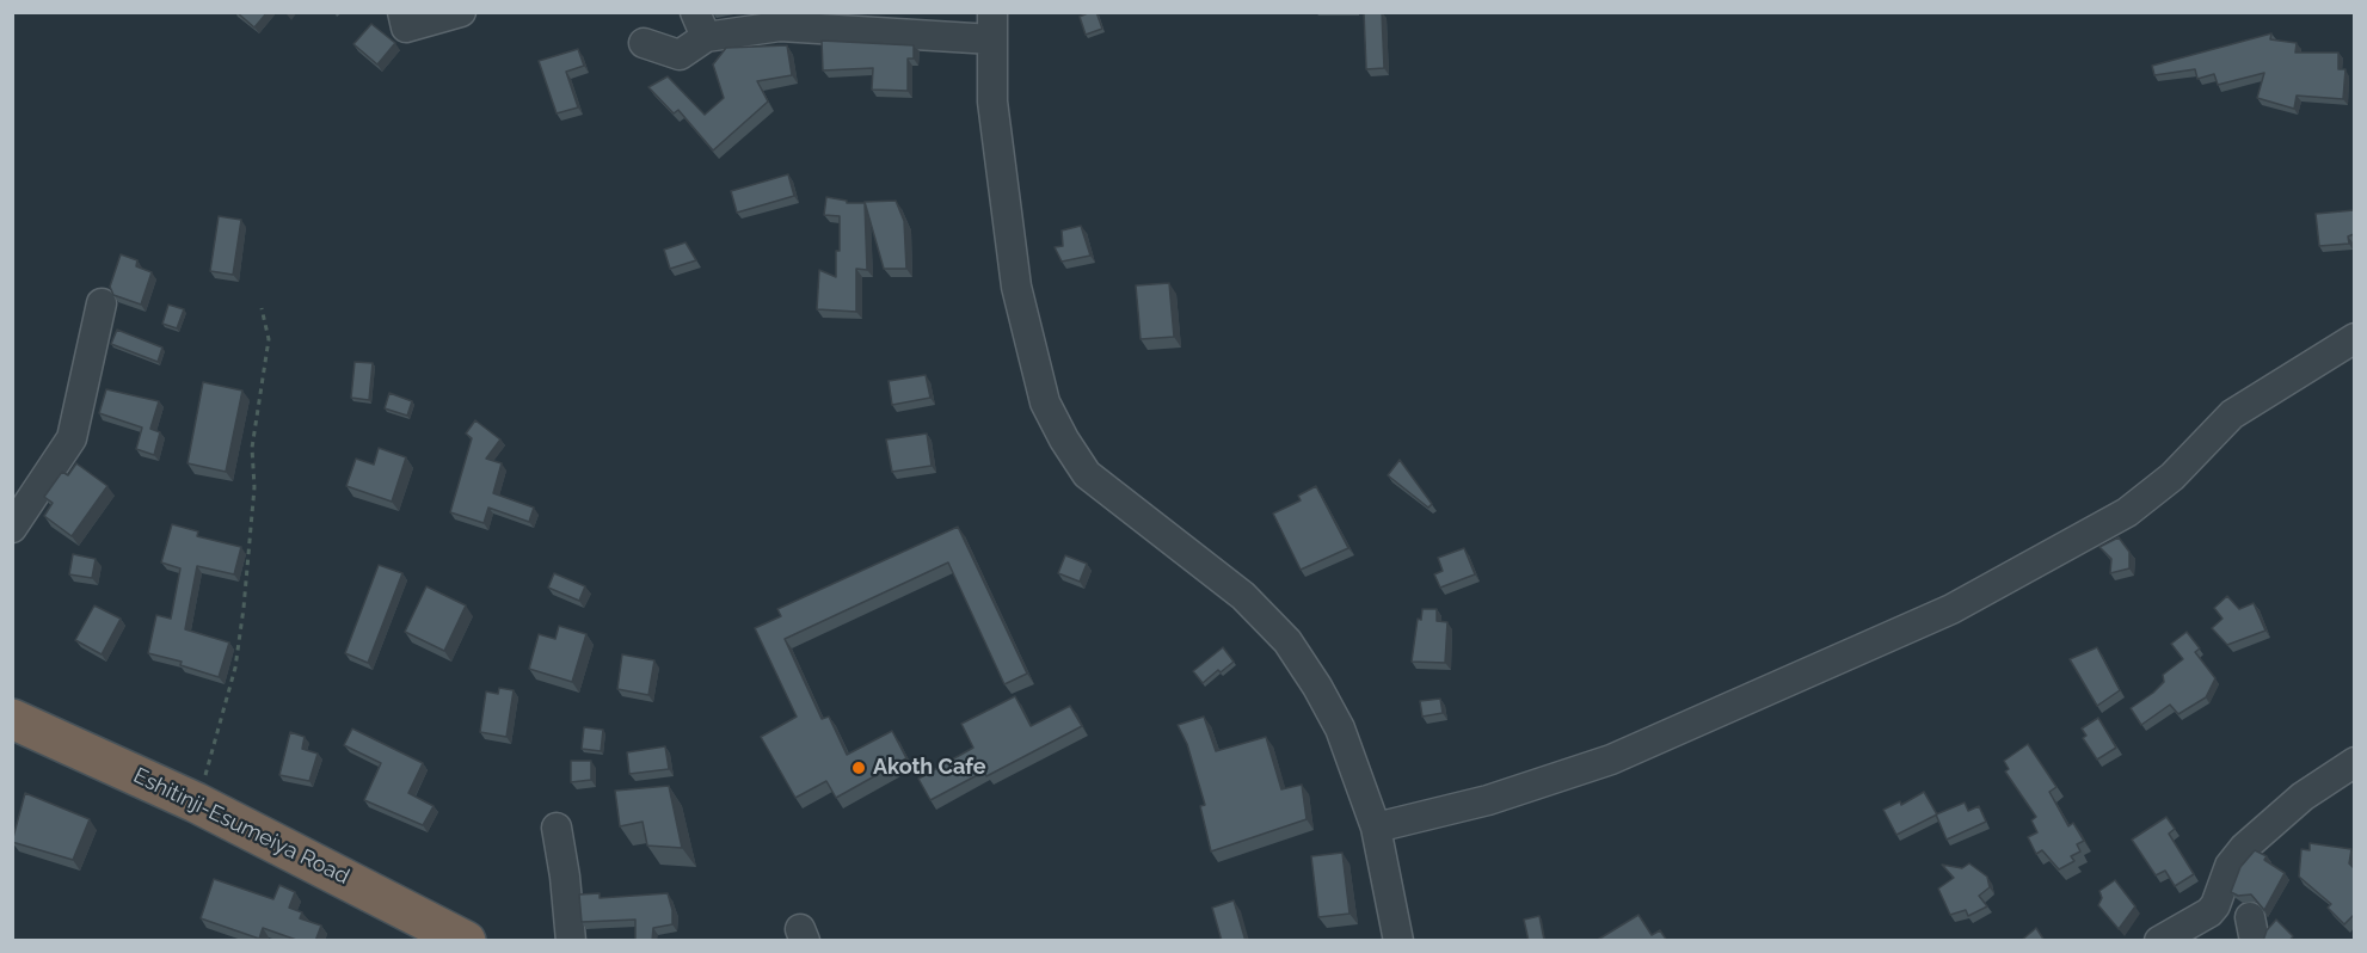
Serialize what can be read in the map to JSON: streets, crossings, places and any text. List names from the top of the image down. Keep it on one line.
{"streets":{"highway":["Eshitinji-Esumeiya Road"]},"places":["Akoth Cafe"]}
